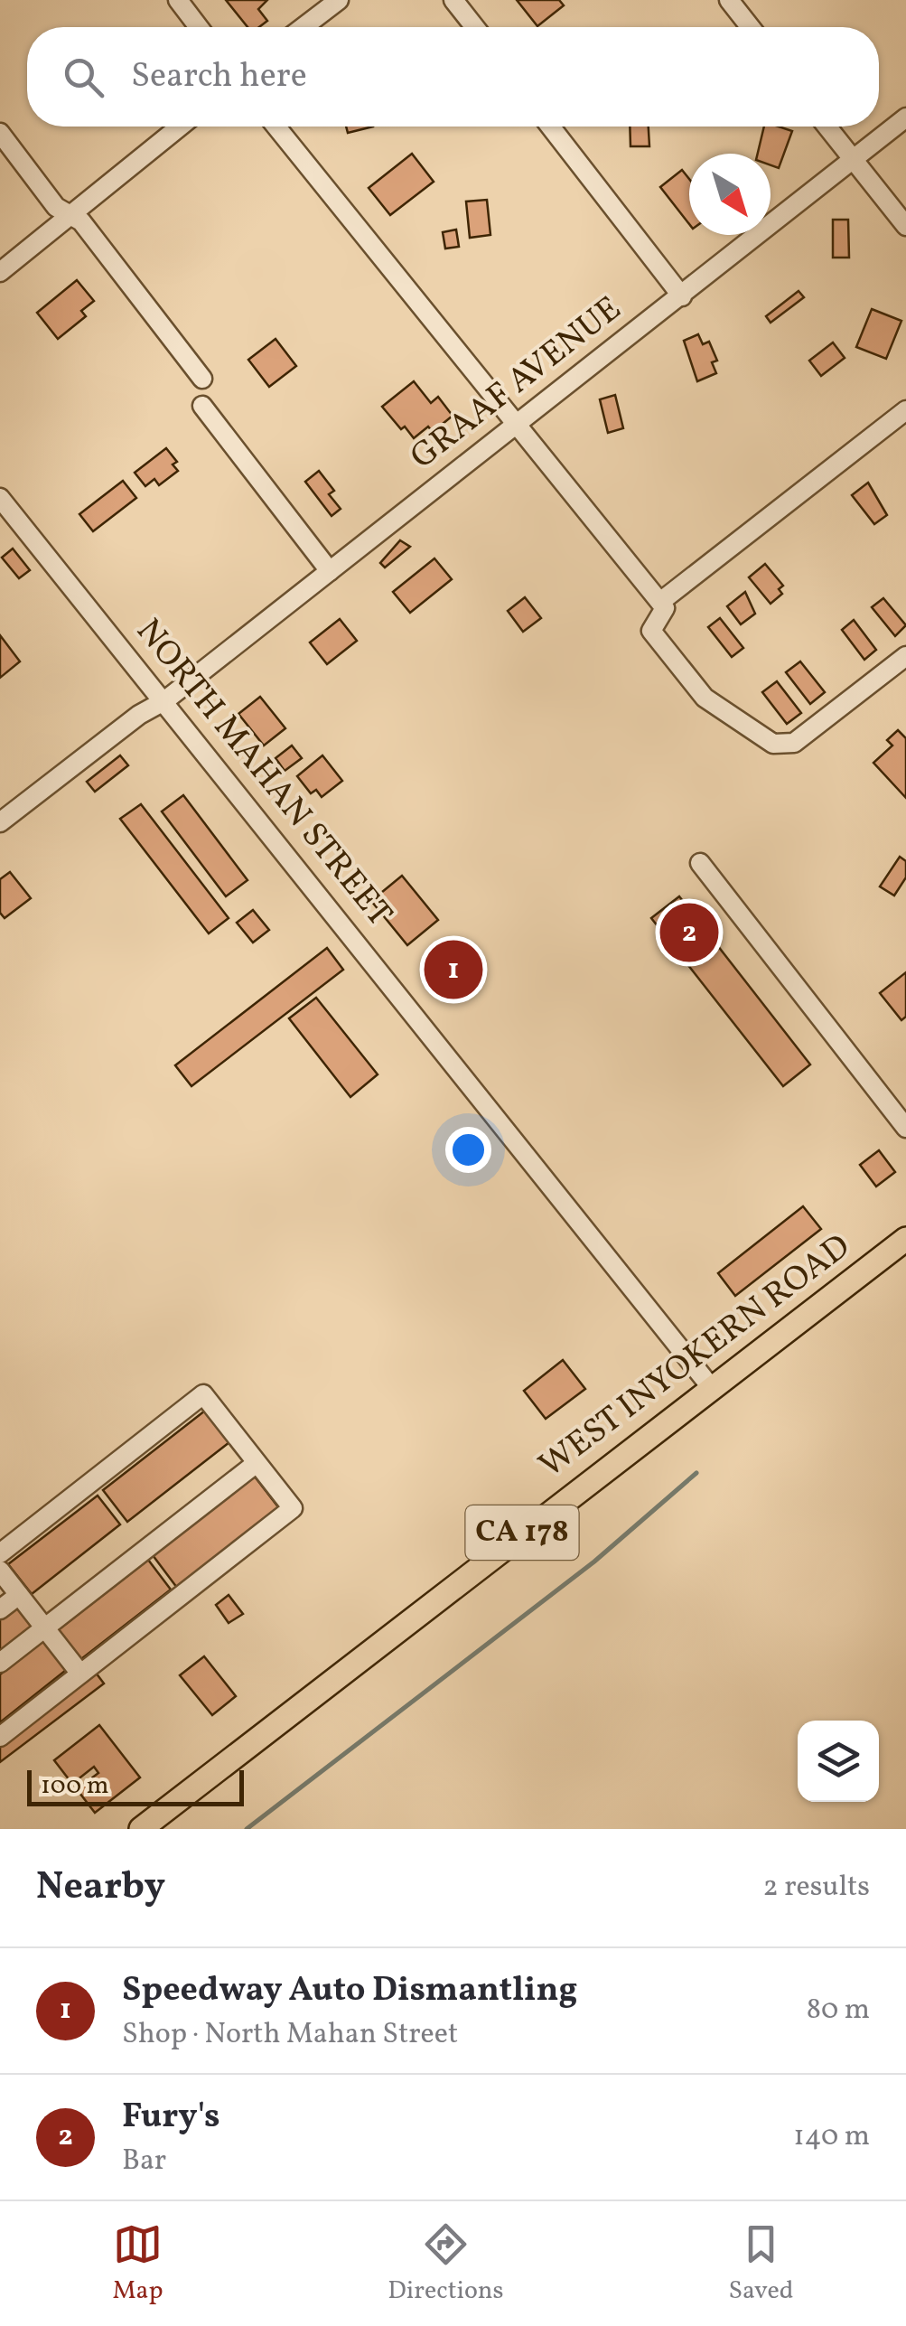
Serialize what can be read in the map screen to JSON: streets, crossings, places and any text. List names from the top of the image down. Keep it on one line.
{"streets":{"main road":["WEST INYOKERN ROAD","CA 178"],"street":["GRAAF AVENUE","NORTH MAHAN STREET"]},"crossings":[["GRAAF AVENUE","NORTH MAHAN STREET"],["NORTH MAHAN STREET","WEST INYOKERN ROAD"]],"scale_bar":"100 m","north":"bottom right","page":{"search":"Search here","pins":["2","1"],"scale":"100 m","heading":["Nearby","2 results"],"list":[{"mark":"1","name":"Speedway Auto Dismantling","note":"Shop · North Mahan Street","value":"80 m"},{"mark":"2","name":"Fury's","note":"Bar","value":"140 m"}],"nav":["Map","Directions","Saved"]}}
